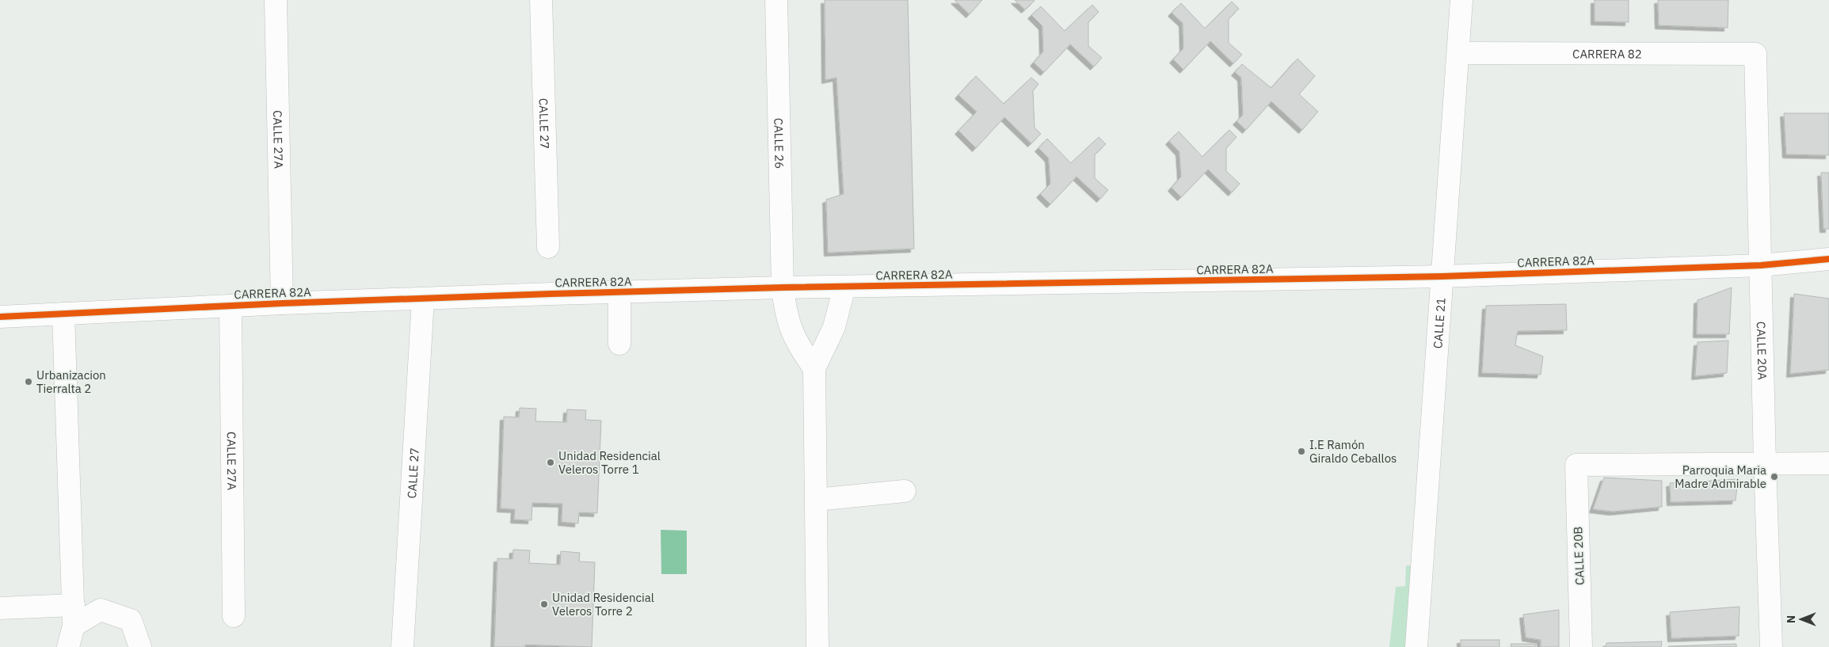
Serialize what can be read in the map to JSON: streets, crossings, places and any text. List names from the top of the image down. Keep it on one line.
{"streets":{"street":["CARRERA 82","CALLE 27","CALLE 27A","CALLE 26","CARRERA 82A","CALLE 21","CALLE 20A","CALLE 20B"]},"crossings":[["CARRERA 82","CALLE 21"],["CARRERA 82","CALLE 20A"],["CALLE 27","CARRERA 82A"],["CALLE 27A","CARRERA 82A"],["CALLE 26","CARRERA 82A"],["CARRERA 82A","CALLE 21"],["CARRERA 82A","CALLE 20A"],["CALLE 20A","CALLE 20B"]],"places":["Urbanizacion Tierralta 2","I.E Ramón Giraldo Ceballos","Unidad Residencial Veleros Torre 1","Parroquia Maria Madre Admirable","Unidad Residencial Veleros Torre 2"],"north":"left"}
